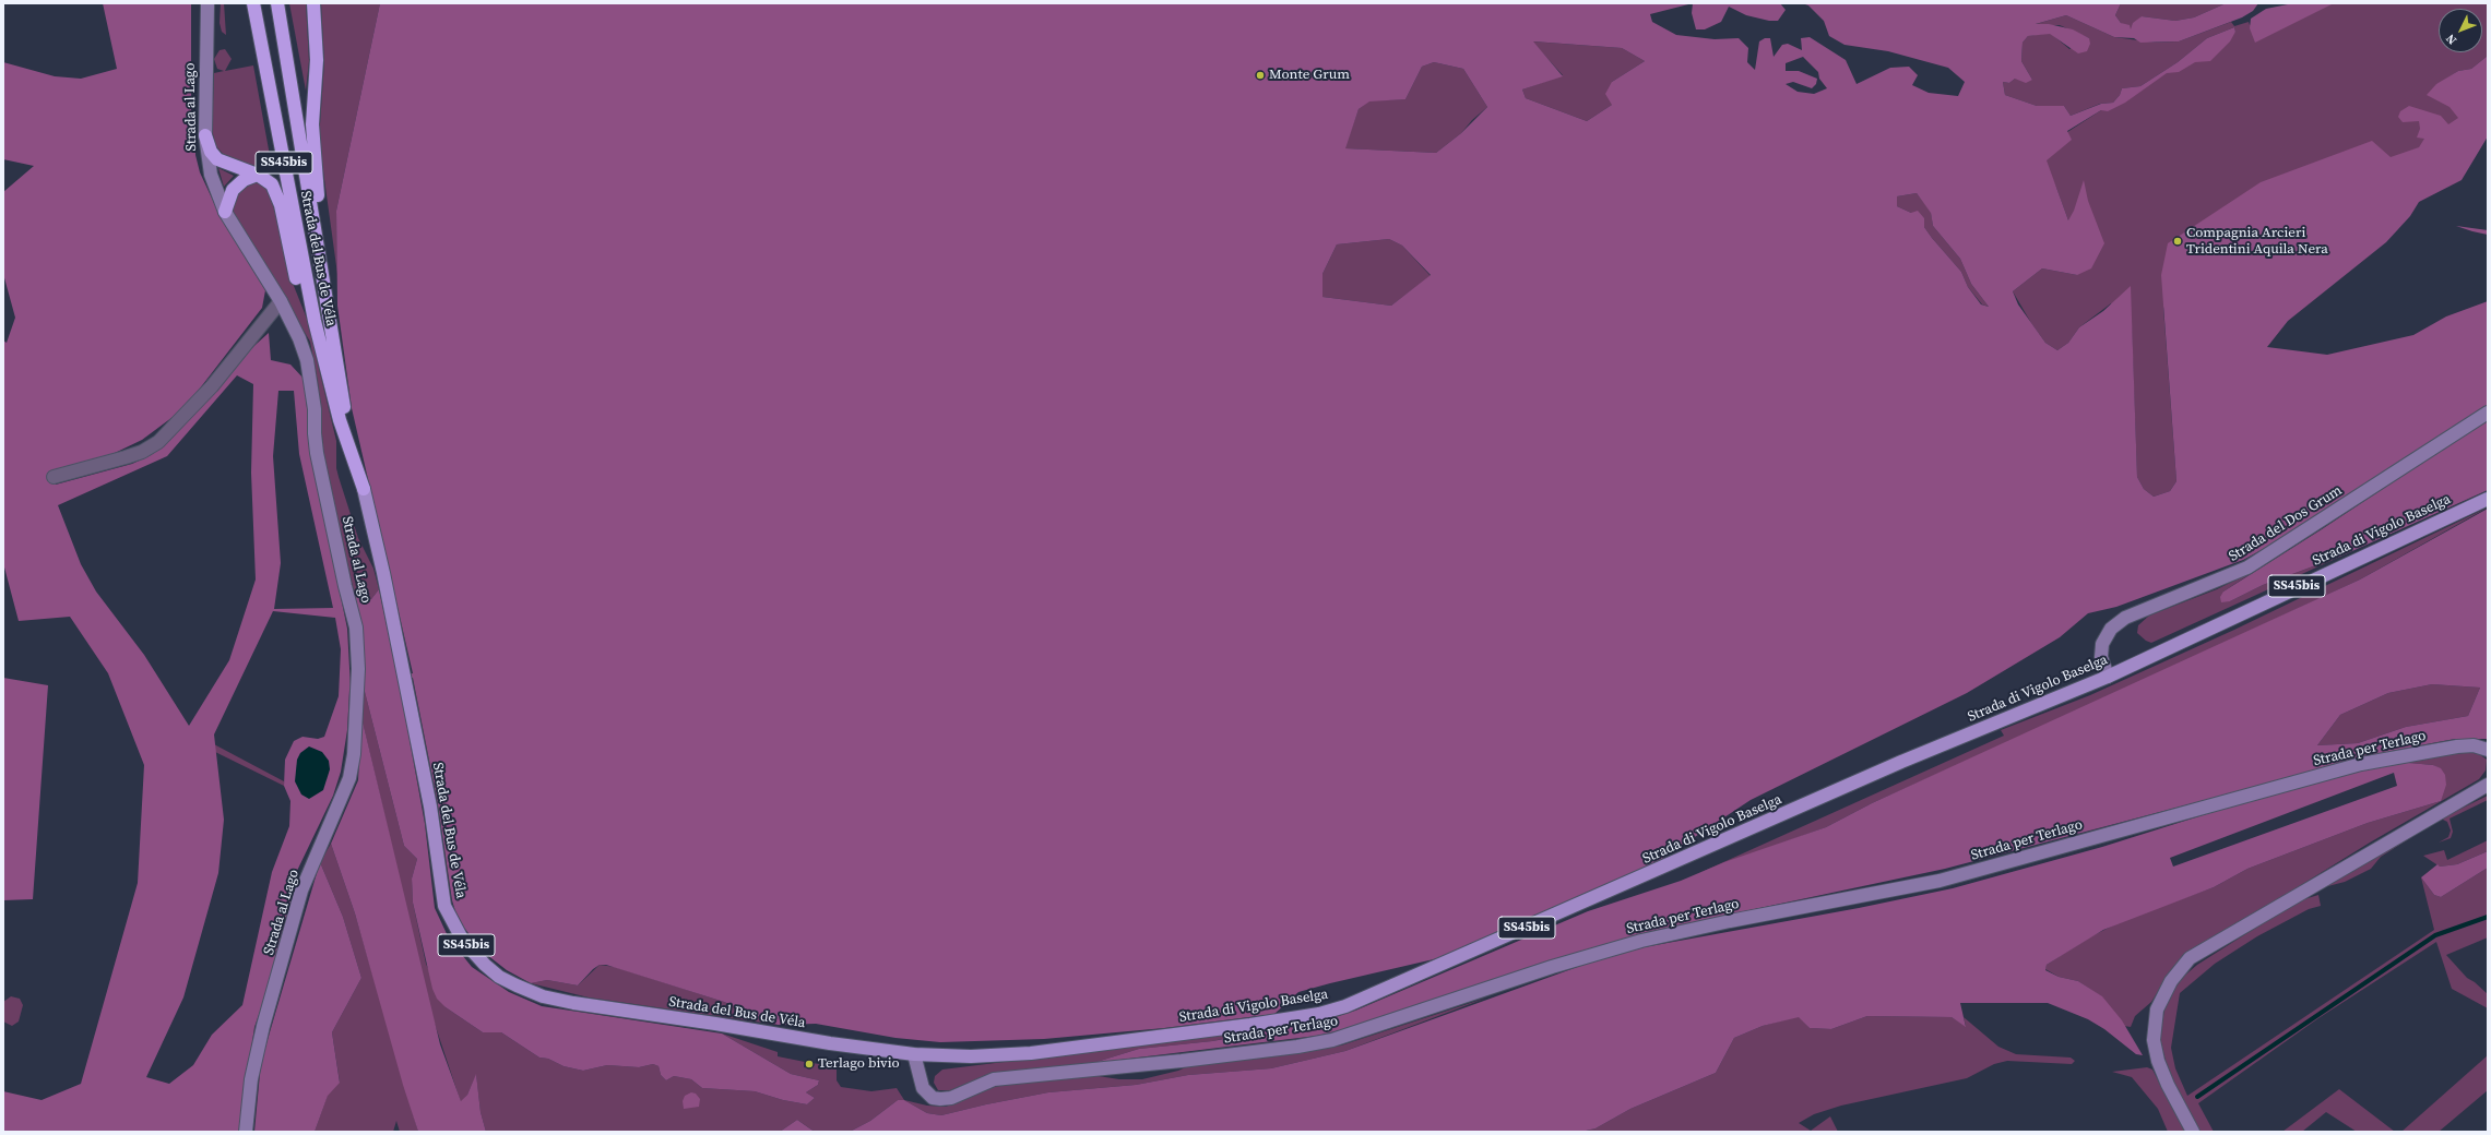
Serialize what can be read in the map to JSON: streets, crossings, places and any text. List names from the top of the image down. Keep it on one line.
{"streets":{"highway":["SS45bis","Strada del Bus de Véla"],"main road":["Strada al Lago","Strada del Dos Grum","Strada di Vigolo Baselga","Strada per Terlago"]},"crossings":[["Strada del Bus de Véla","Strada di Vigolo Baselga"],["Strada del Bus de Véla","Strada per Terlago"],["Strada del Dos Grum","Strada di Vigolo Baselga"],["Strada di Vigolo Baselga","Strada per Terlago"]],"places":["Monte Grum","Compagnia Arcieri Tridentini Aquila Nera","Terlago bivio"],"north":"bottom left"}
